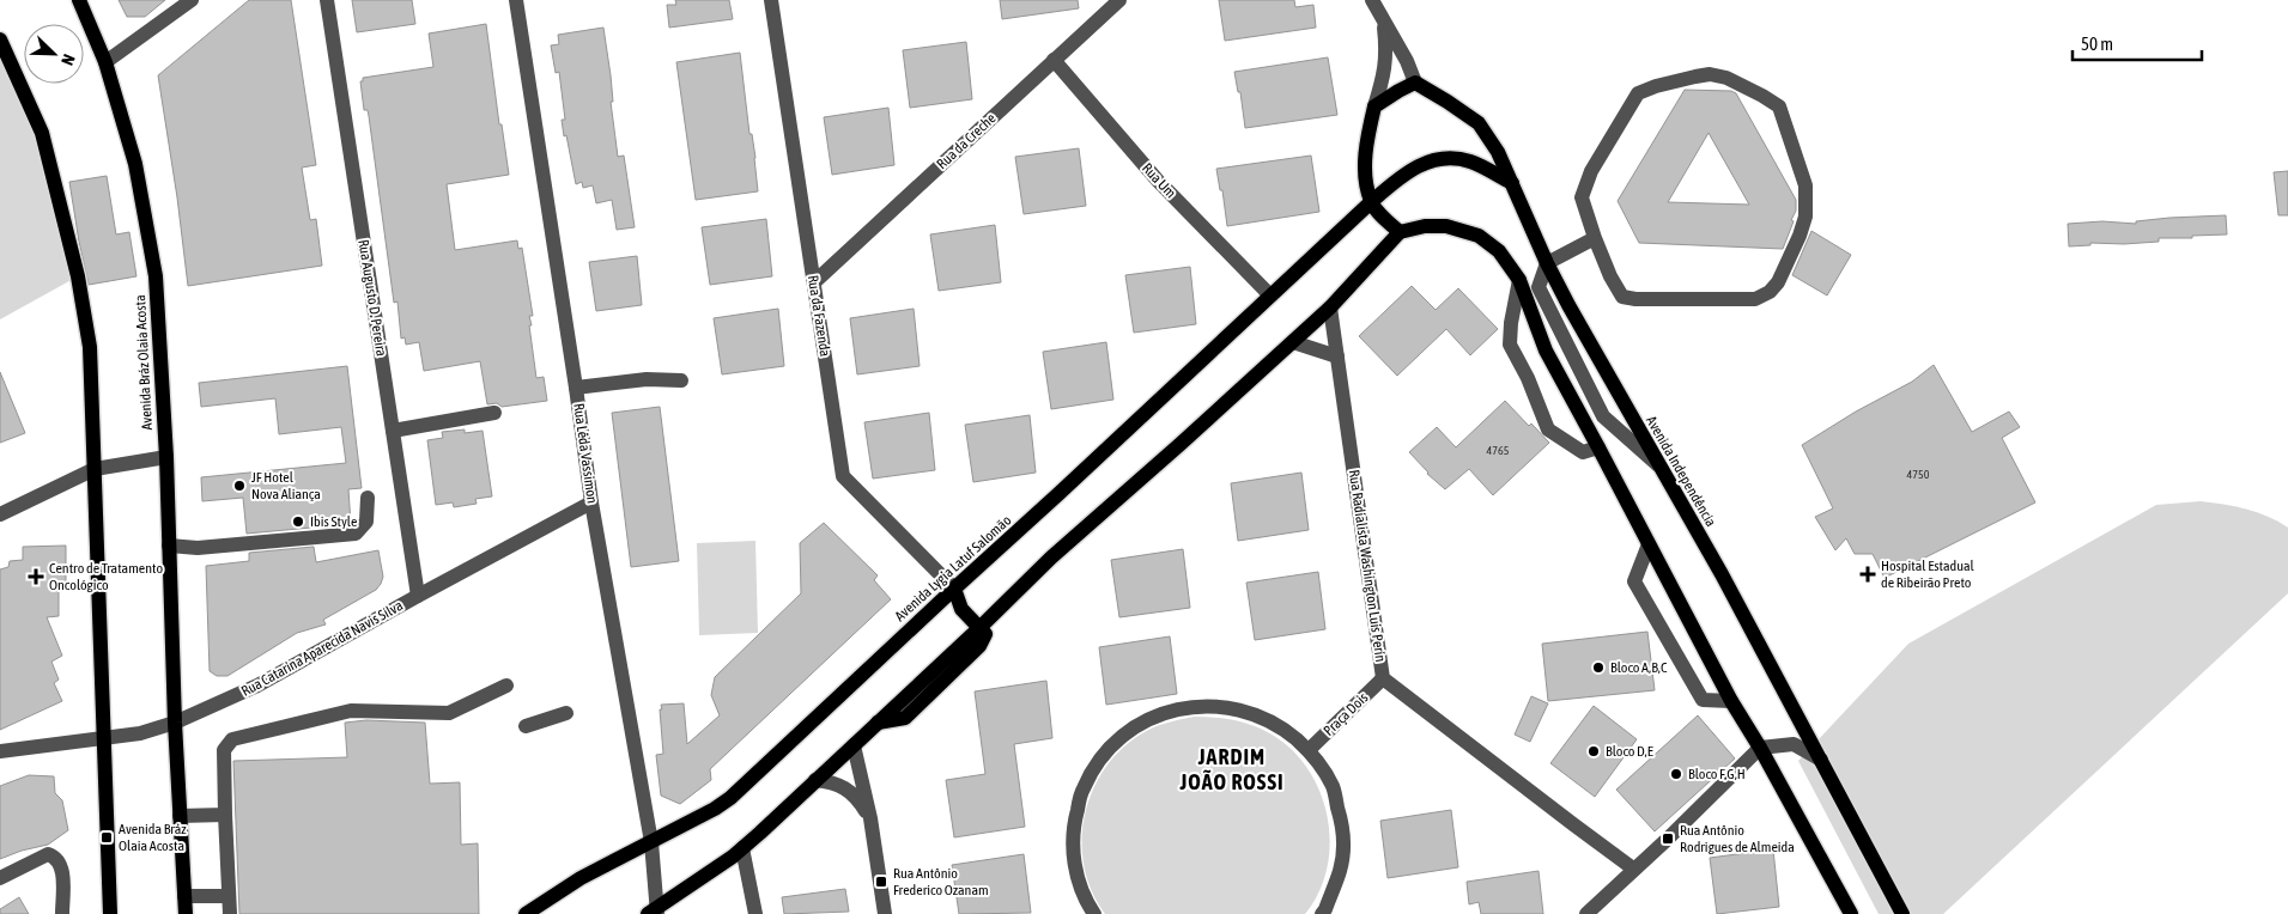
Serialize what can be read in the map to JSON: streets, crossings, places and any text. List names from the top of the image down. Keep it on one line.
{"streets":{"main road":["Avenida Bráz Olaia Acosta","Avenida Independência","Avenida Lygia Latuf Salomão"],"street":["Rua da Creche","Rua Um","Rua Augusto D. Pereira","Rua da Fazenda","Rua Lêda Vassimon","Rua Radialista Washington Luis Perin","Rua Catarina Aparecida Navis Silva","Praça Dois"]},"crossings":[["Rua da Creche","Rua Um"],["Rua da Creche","Rua da Fazenda"],["Rua Um","Avenida Lygia Latuf Salomão"],["Rua Augusto D. Pereira","Rua Catarina Aparecida Navis Silva"],["Rua da Fazenda","Avenida Lygia Latuf Salomão"],["Avenida Bráz Olaia Acosta","Rua Catarina Aparecida Navis Silva"],["Rua Lêda Vassimon","Avenida Lygia Latuf Salomão"],["Rua Lêda Vassimon","Rua Catarina Aparecida Navis Silva"],["Rua Radialista Washington Luis Perin","Praça Dois"]],"districts":["JARDIM JOÃO ROSSI"],"places":{"other":["JF Hotel Nova Aliança","Ibis Style","Bloco A,B,C","Bloco D,E","Bloco F,G,H"],"health":["Hospital Estadual de Ribeirão Preto","Centro de Tratamento Oncológico"],"transit":["Avenida Bráz Olaia Acosta","Rua Antônio Rodrigues de Almeida","Rua Antônio Frederico Ozanam"]},"house_numbers":["4765","4750"],"scale_bar":"50 m","north":"bottom right"}
